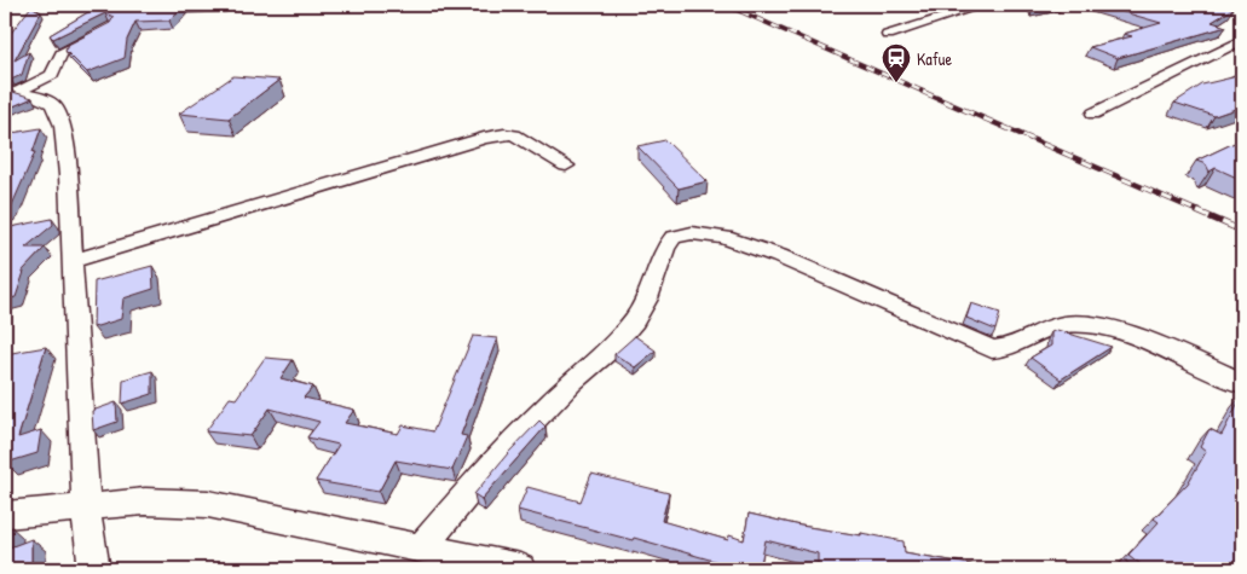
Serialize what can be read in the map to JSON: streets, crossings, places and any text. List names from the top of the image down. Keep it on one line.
{"places":{"station":["Kafue"]}}
